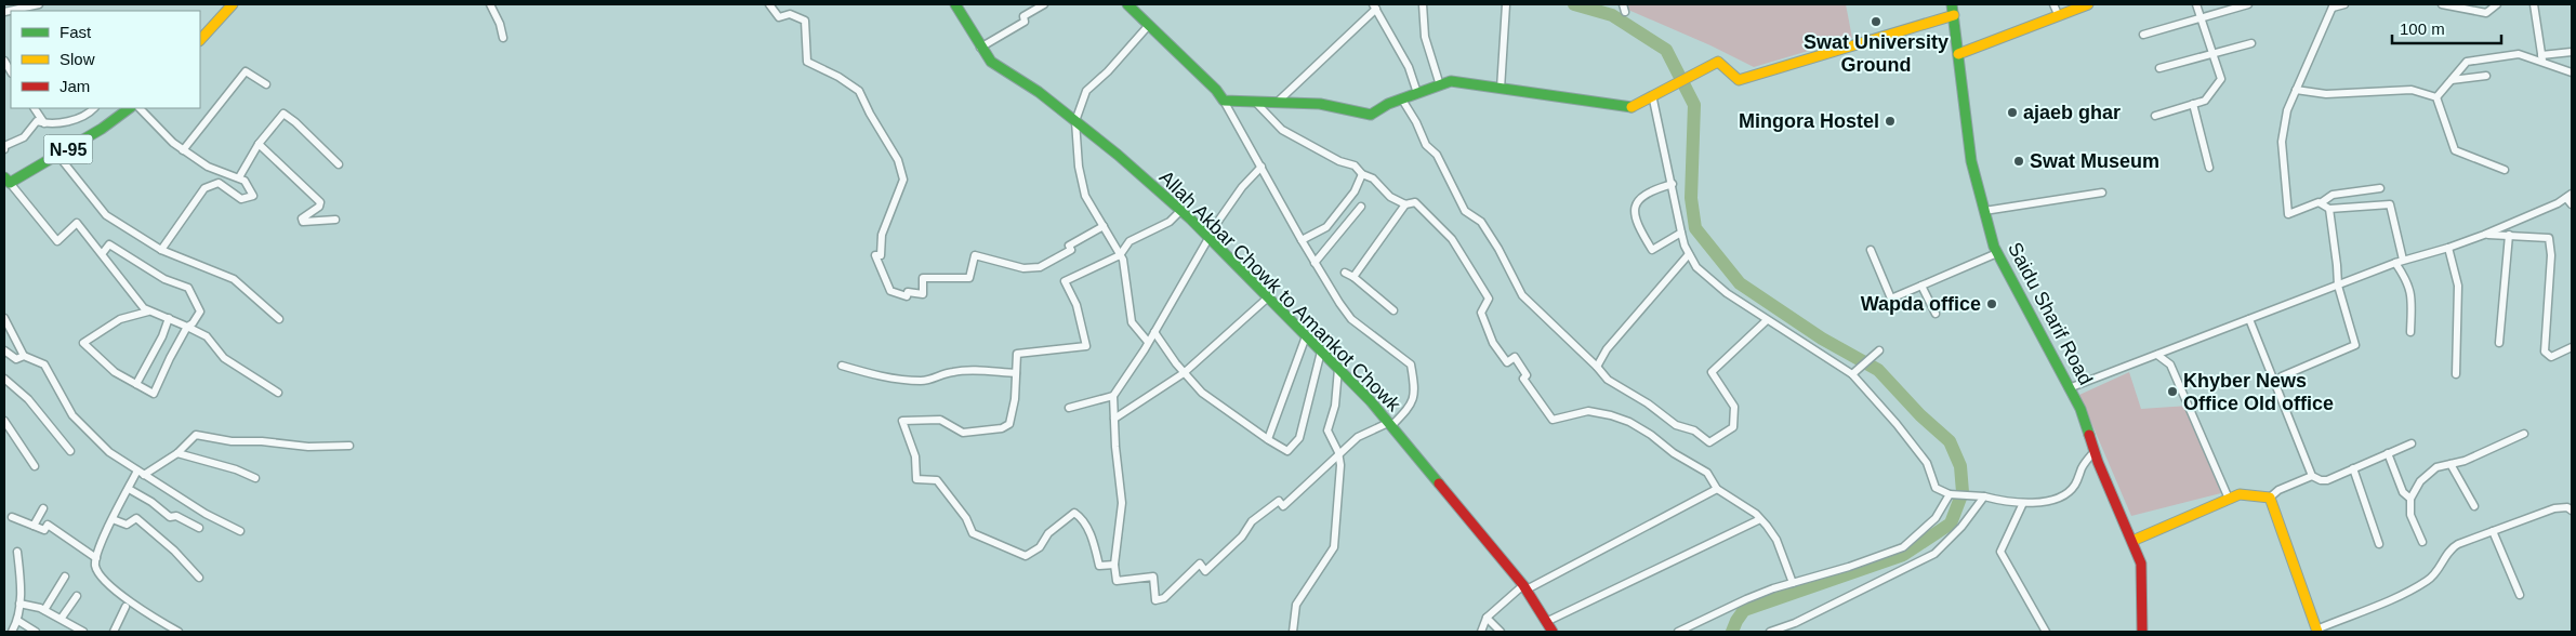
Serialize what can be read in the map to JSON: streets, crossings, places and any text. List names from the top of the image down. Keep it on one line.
{"streets":{"main road":["N-95","Allah Akbar Chowk to Amankot Chowk","Saidu Sharif Road"]},"places":["Swat University Ground","ajaeb ghar","Mingora Hostel","Swat Museum","Wapda office","Khyber News Office Old office"],"legend":["Fast","Slow","Jam"],"scale_bar":"100 m"}
